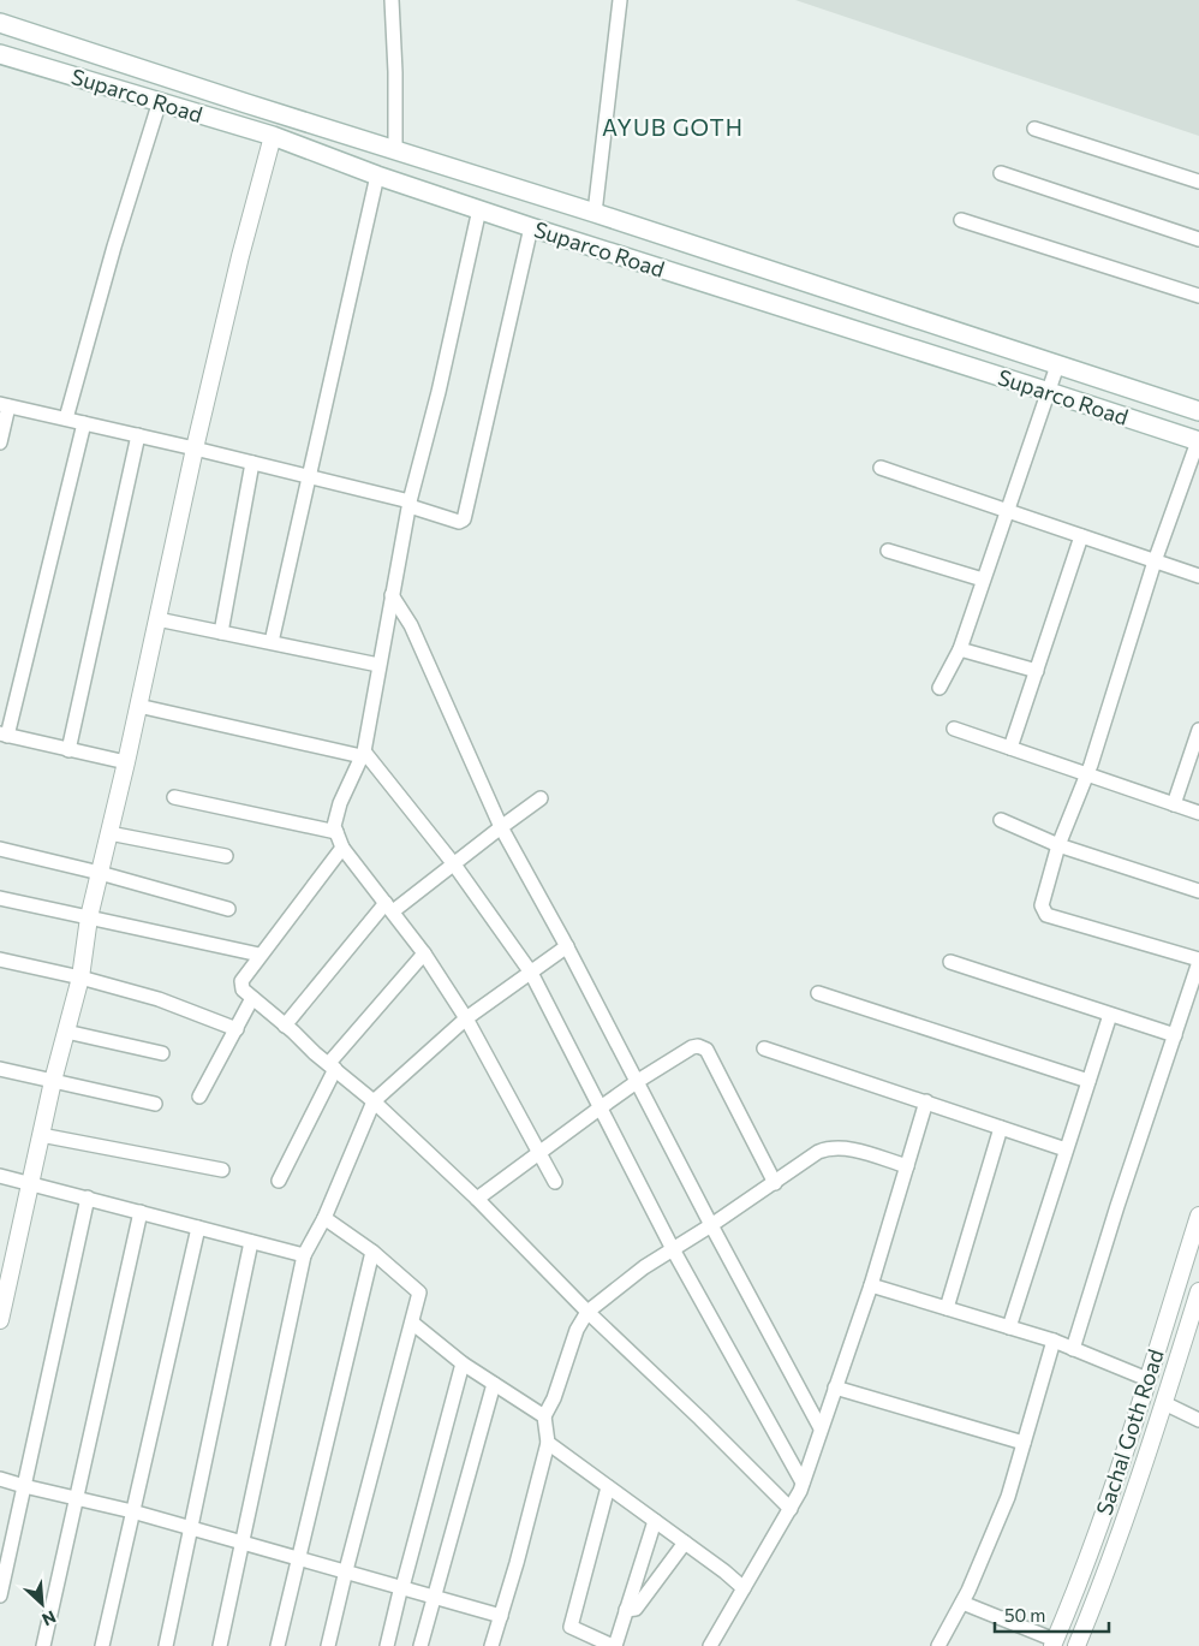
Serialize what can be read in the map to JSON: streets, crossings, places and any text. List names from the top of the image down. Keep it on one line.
{"streets":{"main road":["Suparco Road"],"street":["Sachal Goth Road"]},"districts":["AYUB GOTH"],"scale_bar":"50 m","north":"bottom right"}
